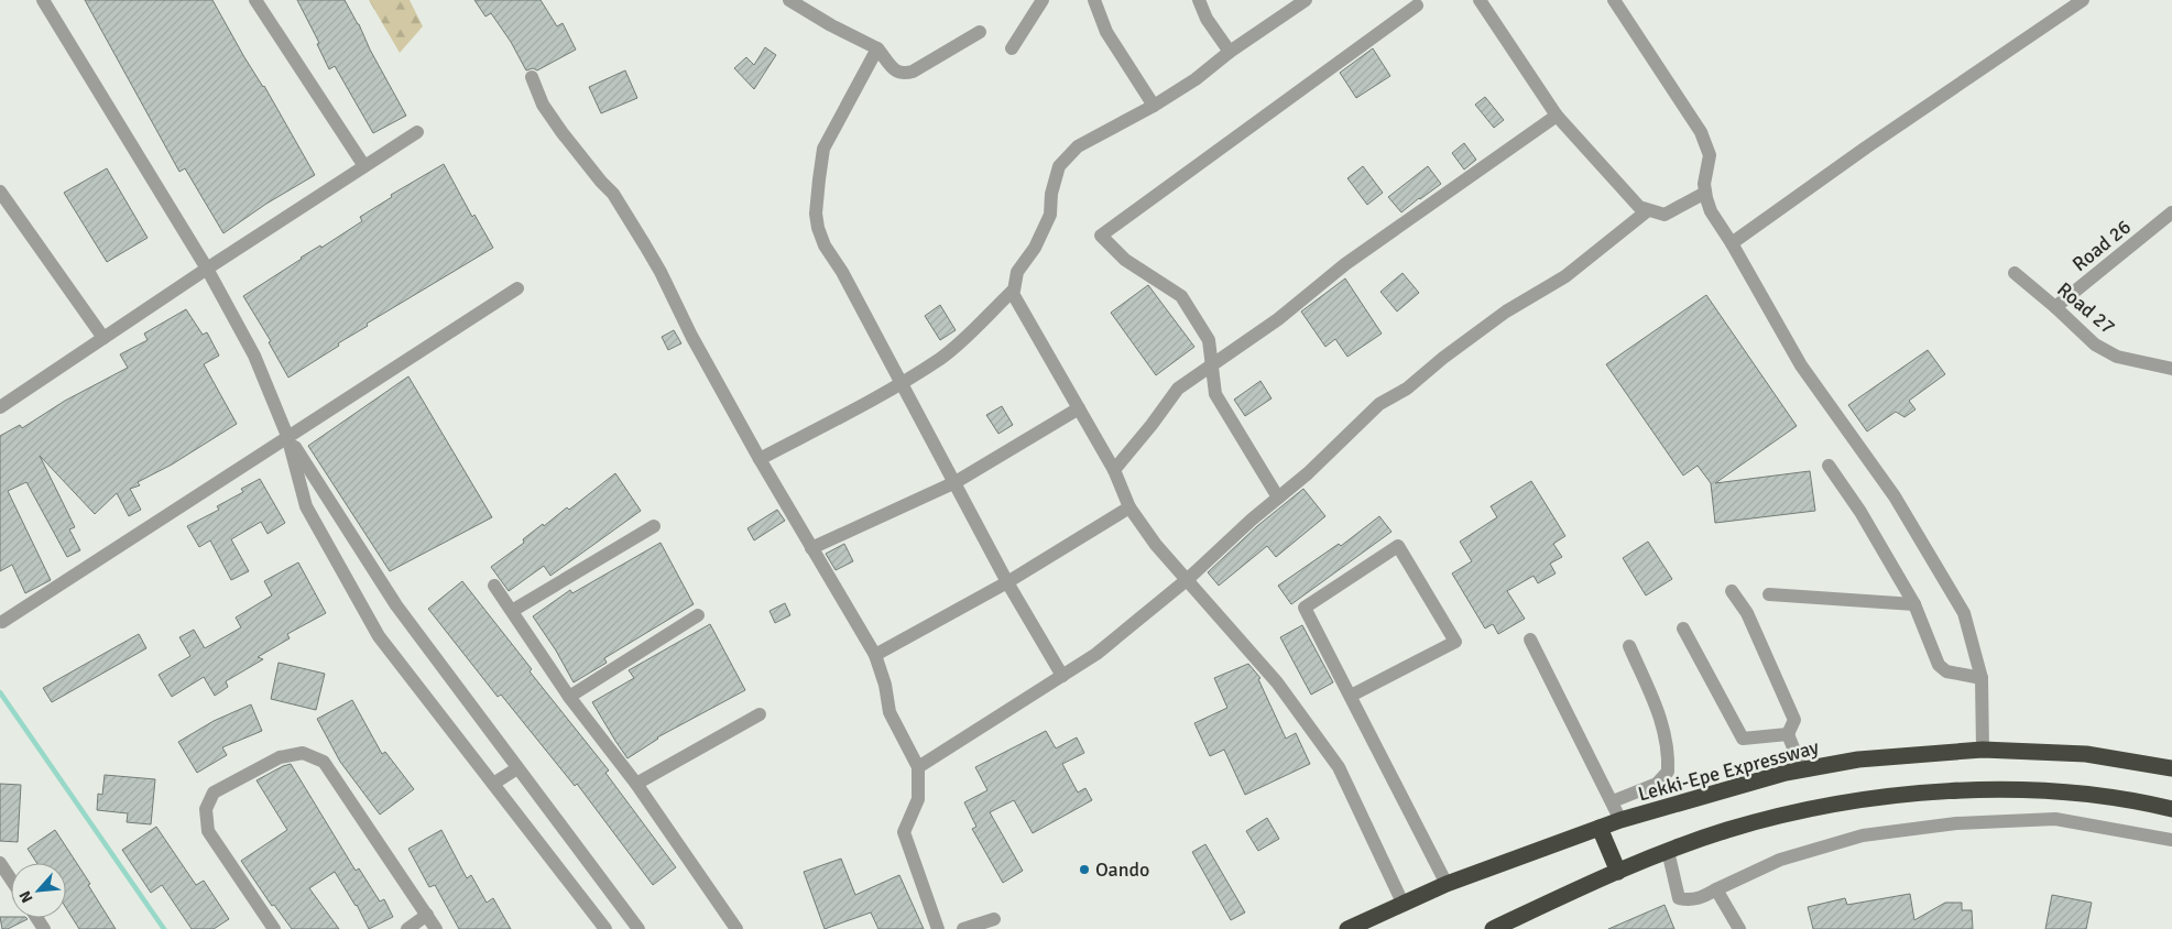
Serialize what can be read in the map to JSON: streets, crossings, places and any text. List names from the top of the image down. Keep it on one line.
{"streets":{"highway":["Lekki-Epe Expressway"],"street":["Road 26","Road 27"]},"crossings":[["Road 26","Road 27"]],"places":["Oando"],"north":"bottom left"}
